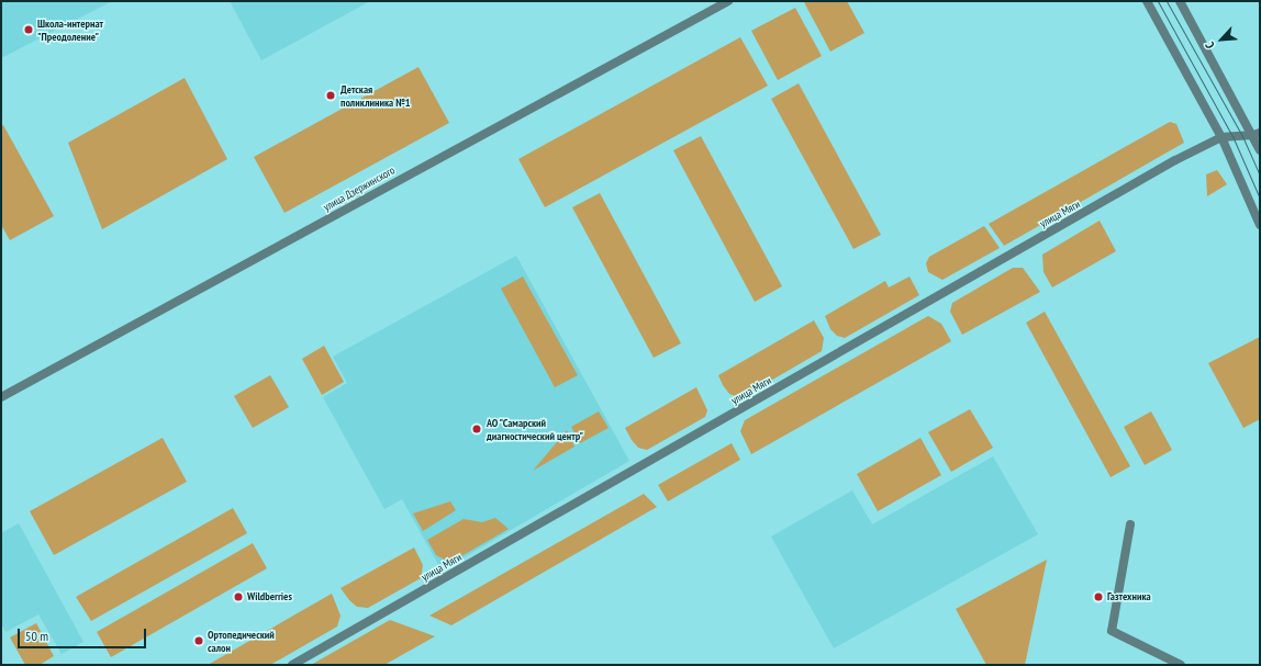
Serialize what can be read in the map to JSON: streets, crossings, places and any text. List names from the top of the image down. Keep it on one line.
{"streets":{"street":["улица Дзержинского","улица Мяги"]},"places":["Школа-интернат \"Преодоление\"","Детская поликлиника №1","АО \"Самарский диагностический центр\"","Wildberries","Газтехника","Ортопедический салон"],"scale_bar":"50 m","north":"bottom left"}
